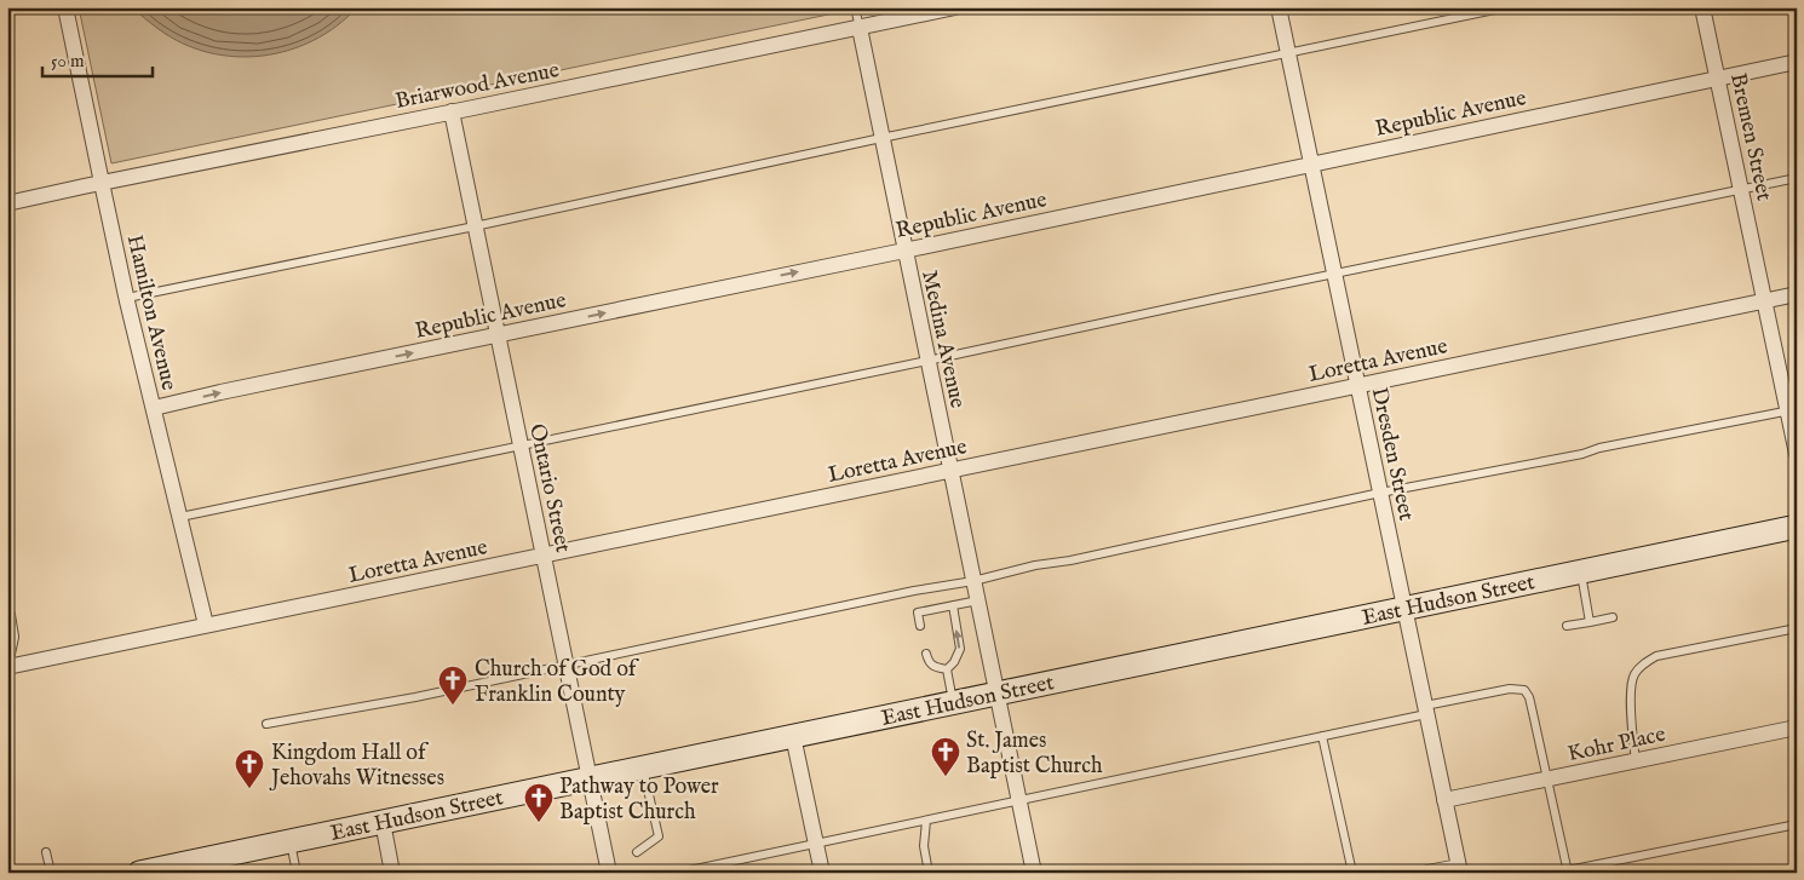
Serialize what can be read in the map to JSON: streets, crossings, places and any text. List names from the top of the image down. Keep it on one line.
{"streets":{"main road":["East Hudson Street"],"street":["Briarwood Avenue","Republic Avenue","Bremen Street","Hamilton Avenue","Medina Avenue","Loretta Avenue","Dresden Street","Ontario Street","Kohr Place"]},"crossings":[["Briarwood Avenue","Hamilton Avenue"],["Briarwood Avenue","Medina Avenue"],["Briarwood Avenue","Ontario Street"],["Republic Avenue","Bremen Street"],["Republic Avenue","Hamilton Avenue"],["Republic Avenue","Medina Avenue"],["Republic Avenue","Dresden Street"],["Republic Avenue","Ontario Street"],["Bremen Street","Loretta Avenue"],["Hamilton Avenue","Loretta Avenue"],["Medina Avenue","Loretta Avenue"],["Medina Avenue","East Hudson Street"],["Loretta Avenue","Dresden Street"],["Loretta Avenue","Ontario Street"],["Dresden Street","East Hudson Street"],["Dresden Street","Kohr Place"],["Ontario Street","East Hudson Street"]],"one_way":["Republic Avenue"],"places":{"church":["Church of God of Franklin County","St. James Baptist Church","Kingdom Hall of Jehovahs Witnesses","Pathway to Power Baptist Church"]},"scale_bar":"50 m"}
